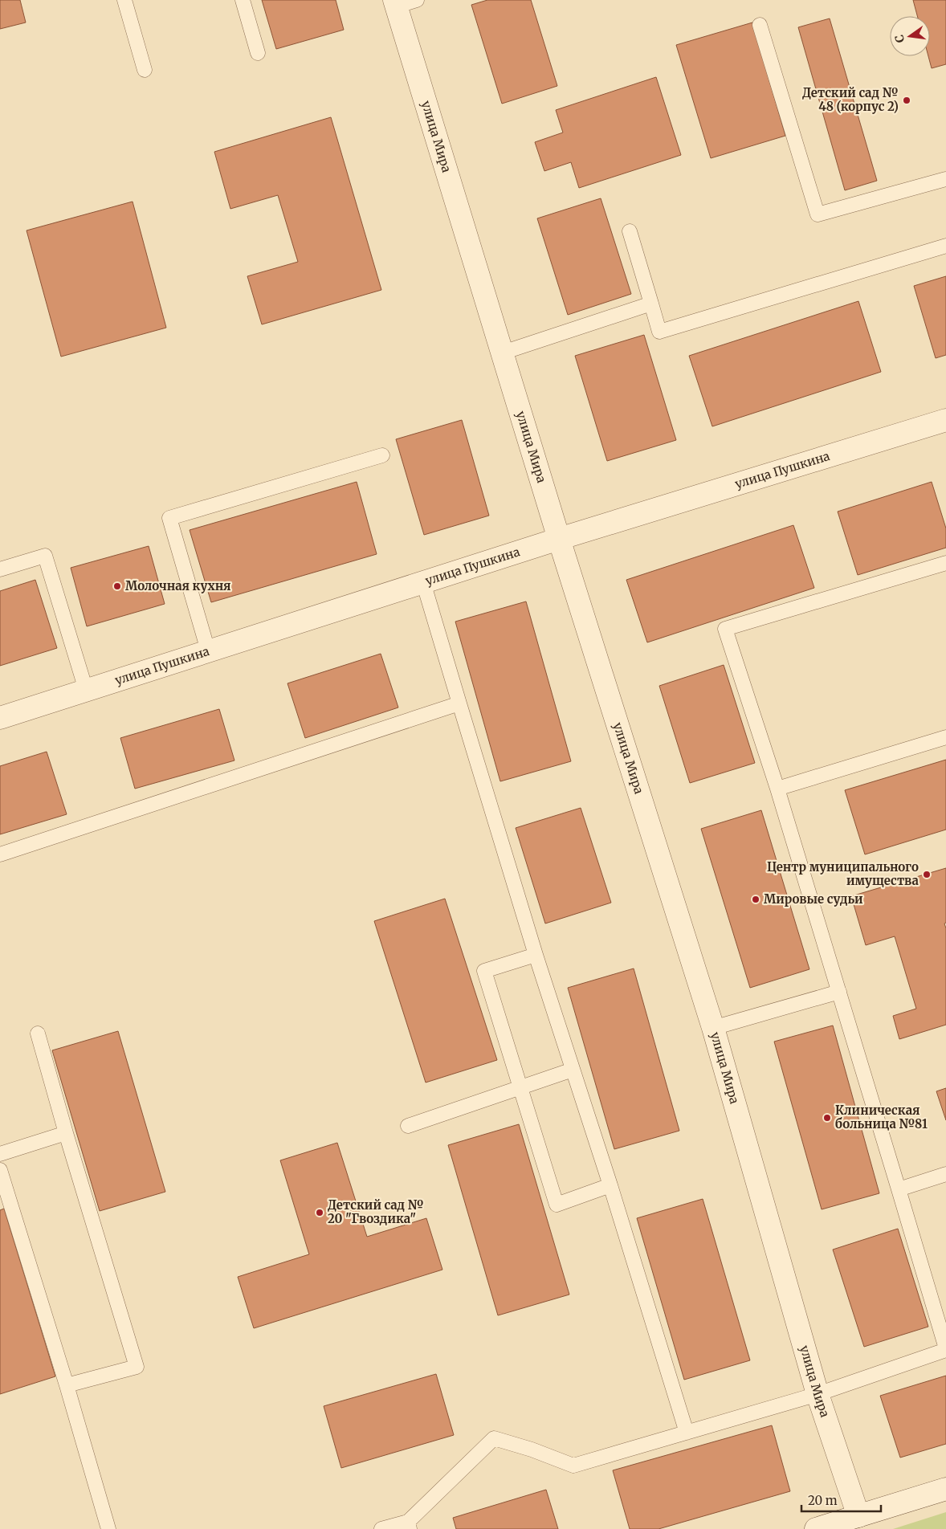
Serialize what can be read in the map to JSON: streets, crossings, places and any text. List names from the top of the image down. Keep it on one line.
{"streets":{"street":["улица Мира","улица Пушкина"]},"crossings":[["улица Мира","улица Пушкина"]],"places":["Детский сад № 48 (корпус 2)","Молочная кухня","Центр муниципального имущества","Мировые судьи","Клиническая больница №81","Детский сад № 20 \"Гвоздика\""],"scale_bar":"20 m","north":"left"}
